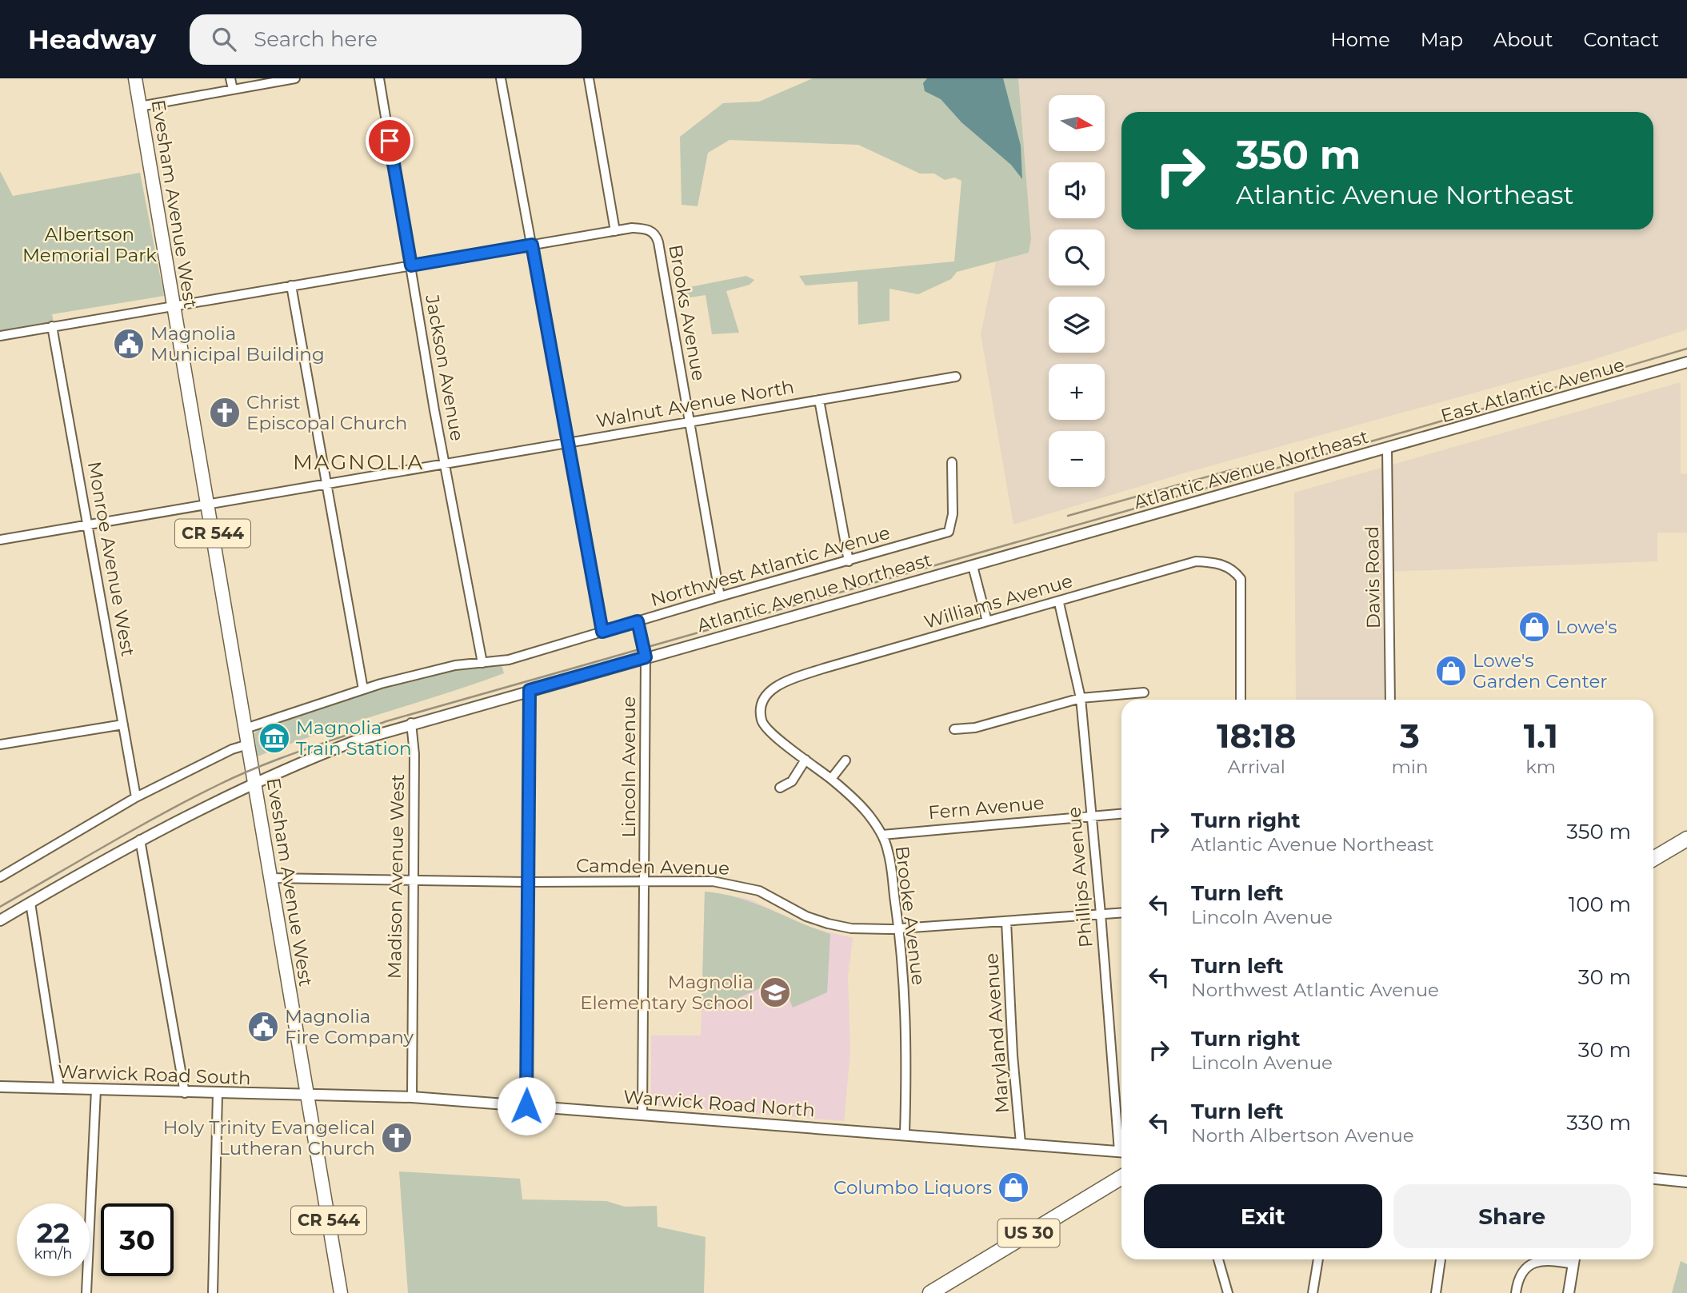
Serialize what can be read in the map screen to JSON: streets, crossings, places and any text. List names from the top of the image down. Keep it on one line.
{"streets":{"highway":["US 30"],"main road":["Evesham Avenue West","CR 544"],"street":["Brooks Avenue","Jackson Avenue","East Atlantic Avenue","Walnut Avenue North","Atlantic Avenue Northeast","Monroe Avenue West","Northwest Atlantic Avenue","Davis Road","Williams Avenue","Lincoln Avenue","Fern Avenue","Camden Avenue","Madison Avenue West","Phillips Avenue","Brooke Avenue","Maryland Avenue","Warwick Road South","Warwick Road North"]},"crossings":[["Evesham Avenue West","Walnut Avenue North"],["Evesham Avenue West","Atlantic Avenue Northeast"],["Evesham Avenue West","CR 544"],["Evesham Avenue West","Northwest Atlantic Avenue"],["Evesham Avenue West","Camden Avenue"],["Evesham Avenue West","Warwick Road South"],["Evesham Avenue West","Warwick Road North"],["Brooks Avenue","Walnut Avenue North"],["Brooks Avenue","Northwest Atlantic Avenue"],["Jackson Avenue","Walnut Avenue North"],["Jackson Avenue","Northwest Atlantic Avenue"],["East Atlantic Avenue","Atlantic Avenue Northeast"],["East Atlantic Avenue","Davis Road"],["Walnut Avenue North","Monroe Avenue West"],["Atlantic Avenue Northeast","Davis Road"],["Atlantic Avenue Northeast","Lincoln Avenue"],["Atlantic Avenue Northeast","Madison Avenue West"],["CR 544","Warwick Road South"],["CR 544","Warwick Road North"],["Northwest Atlantic Avenue","Lincoln Avenue"],["Williams Avenue","Phillips Avenue"],["Williams Avenue","Brooke Avenue"],["Lincoln Avenue","Camden Avenue"],["Lincoln Avenue","Warwick Road North"],["Fern Avenue","Phillips Avenue"],["Fern Avenue","Brooke Avenue"],["Camden Avenue","Madison Avenue West"],["Camden Avenue","Phillips Avenue"],["Camden Avenue","Brooke Avenue"],["Camden Avenue","Maryland Avenue"],["Madison Avenue West","Warwick Road North"],["Brooke Avenue","Warwick Road North"],["Maryland Avenue","Warwick Road North"],["Warwick Road South","Warwick Road North"]],"districts":["MAGNOLIA"],"parks":["Albertson Memorial Park"],"places":{"public building":["Magnolia Municipal Building","Magnolia Fire Company"],"church":["Christ Episcopal Church","Holy Trinity Evangelical Lutheran Church"],"shop":["Lowe's","Lowe's Garden Center","Columbo Liquors"],"museum":["Magnolia Train Station"],"school or university":["Magnolia Elementary School"]},"north":"right","page":{"header":"Headway","search":"Search here","nav":["Home","Map","About","Contact"],"map_buttons":["+","−"],"turn":["350 m","Atlantic Avenue Northeast"],"eta":["18:18","Arrival","3","min","1.1","km"],"list":[{"name":"Turn right","note":"Atlantic Avenue Northeast","value":"350 m"},{"name":"Turn left","note":"Lincoln Avenue","value":"100 m"},{"name":"Turn left","note":"Northwest Atlantic Avenue","value":"30 m"},{"name":"Turn right","note":"Lincoln Avenue","value":"30 m"},{"name":"Turn left","note":"North Albertson Avenue","value":"330 m"}],"buttons":["Exit","Share"],"speed":"22 km/h","limit":"30"}}
